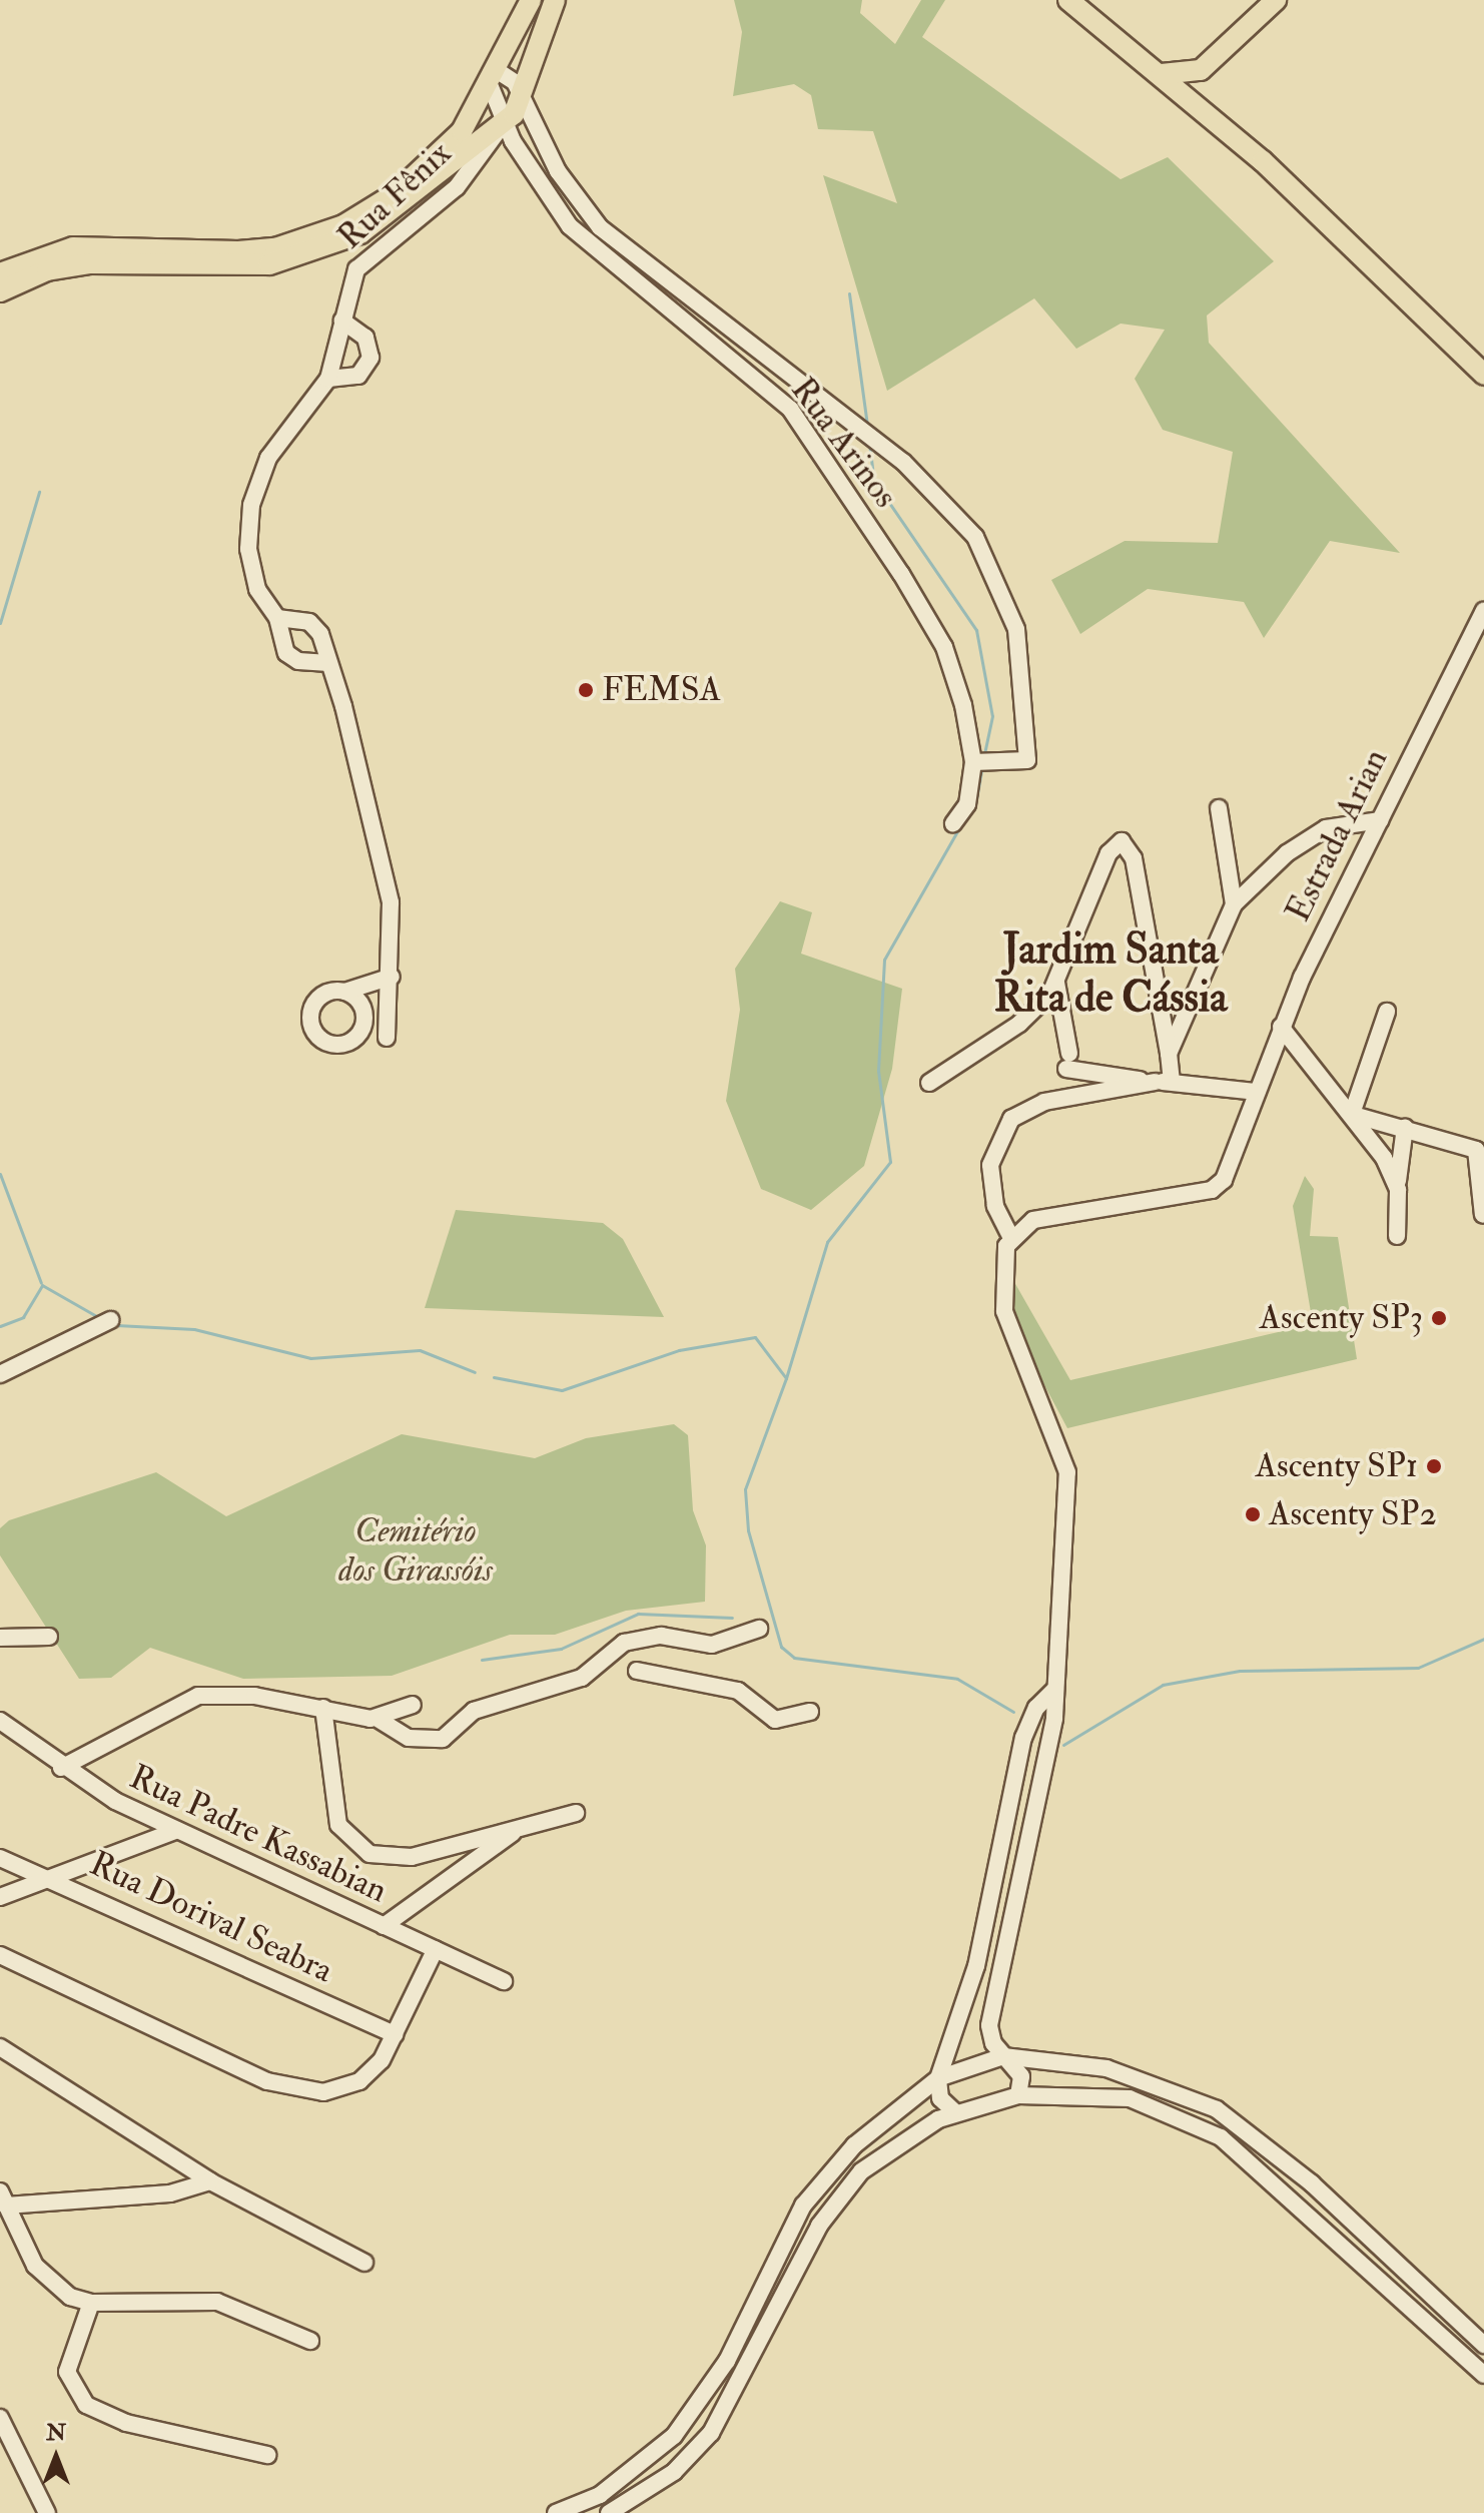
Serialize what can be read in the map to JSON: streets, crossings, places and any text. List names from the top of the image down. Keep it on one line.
{"streets":{"street":["Rua Fênix","Rua Arinos","Estrada Arian","Rua Padre Kassabian","Rua Dorival Seabra"]},"crossings":[["Rua Fênix","Rua Arinos"]],"districts":["Jardim Santa Rita de Cássia"],"parks":["Cemitério dos Girassóis"],"places":["FEMSA","Ascenty SP3","Ascenty SP1","Ascenty SP2"],"north":"top"}
